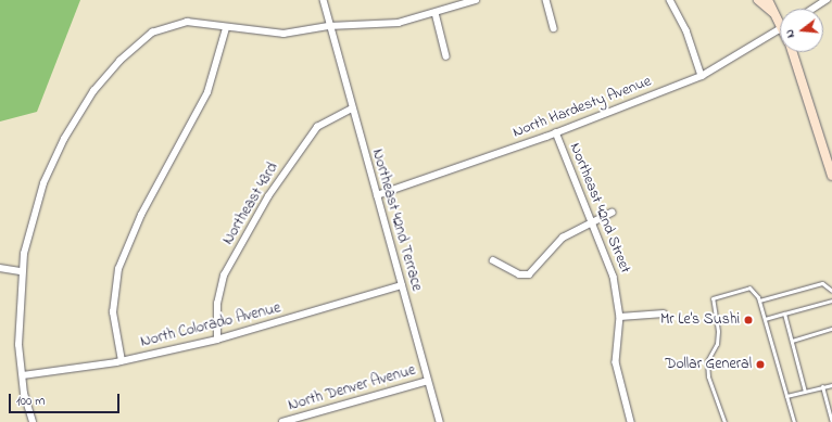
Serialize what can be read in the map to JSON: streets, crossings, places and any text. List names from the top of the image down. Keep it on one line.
{"streets":{"street":["North Hardesty Avenue","Northeast 43rd","Northeast 42nd Street","Northeast 42nd Terrace","North Colorado Avenue","North Denver Avenue"]},"crossings":[["North Hardesty Avenue","Northeast 42nd Street"],["North Hardesty Avenue","Northeast 42nd Terrace"],["Northeast 43rd","Northeast 42nd Terrace"],["Northeast 43rd","North Colorado Avenue"],["Northeast 42nd Terrace","North Colorado Avenue"],["Northeast 42nd Terrace","North Denver Avenue"]],"places":["Mr Le's Sushi","Dollar General"],"scale_bar":"100 m","north":"left"}
